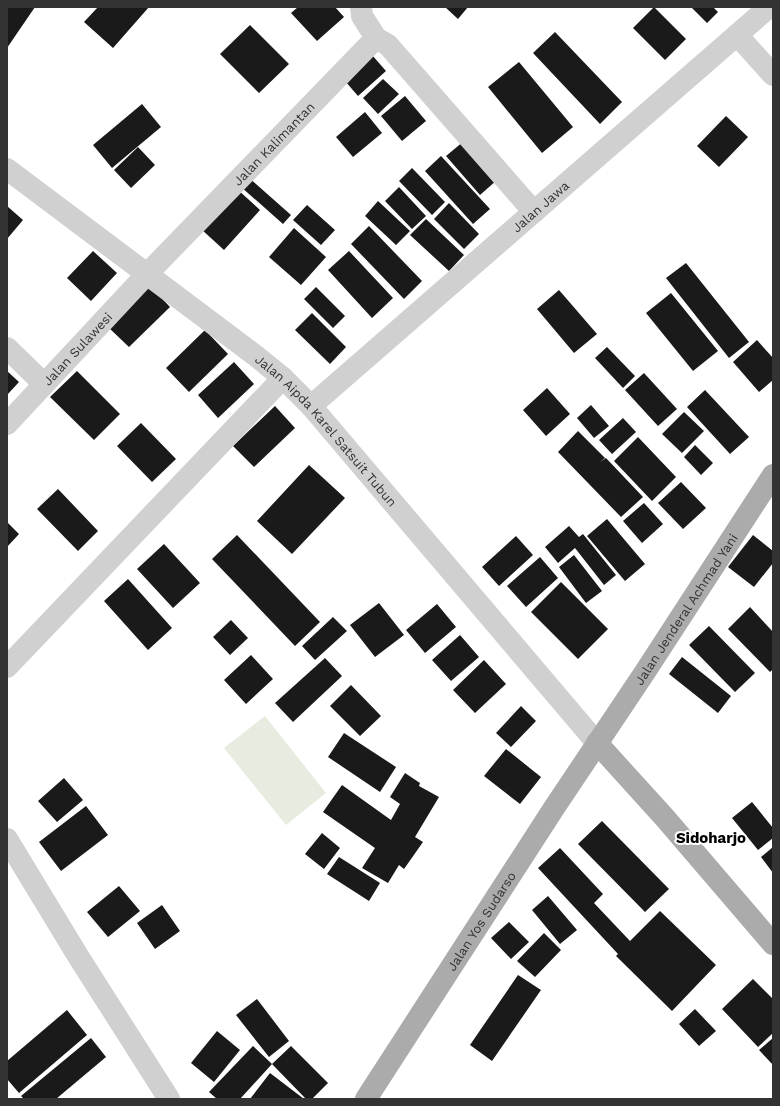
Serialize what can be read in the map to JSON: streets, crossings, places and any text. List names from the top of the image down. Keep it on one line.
{"streets":{"main road":["Jalan Jenderal Achmad Yani","Jalan Yos Sudarso"],"street":["Jalan Kalimantan","Jalan Jawa","Jalan Sulawesi","Jalan Aipda Karel Satsuit Tubun"]},"crossings":[["Jalan Kalimantan","Jalan Sulawesi"],["Jalan Kalimantan","Jalan Aipda Karel Satsuit Tubun"],["Jalan Jawa","Jalan Aipda Karel Satsuit Tubun"],["Jalan Sulawesi","Jalan Aipda Karel Satsuit Tubun"],["Jalan Aipda Karel Satsuit Tubun","Jalan Jenderal Achmad Yani"],["Jalan Aipda Karel Satsuit Tubun","Jalan Yos Sudarso"],["Jalan Jenderal Achmad Yani","Jalan Yos Sudarso"]],"districts":["Sidoharjo"]}
